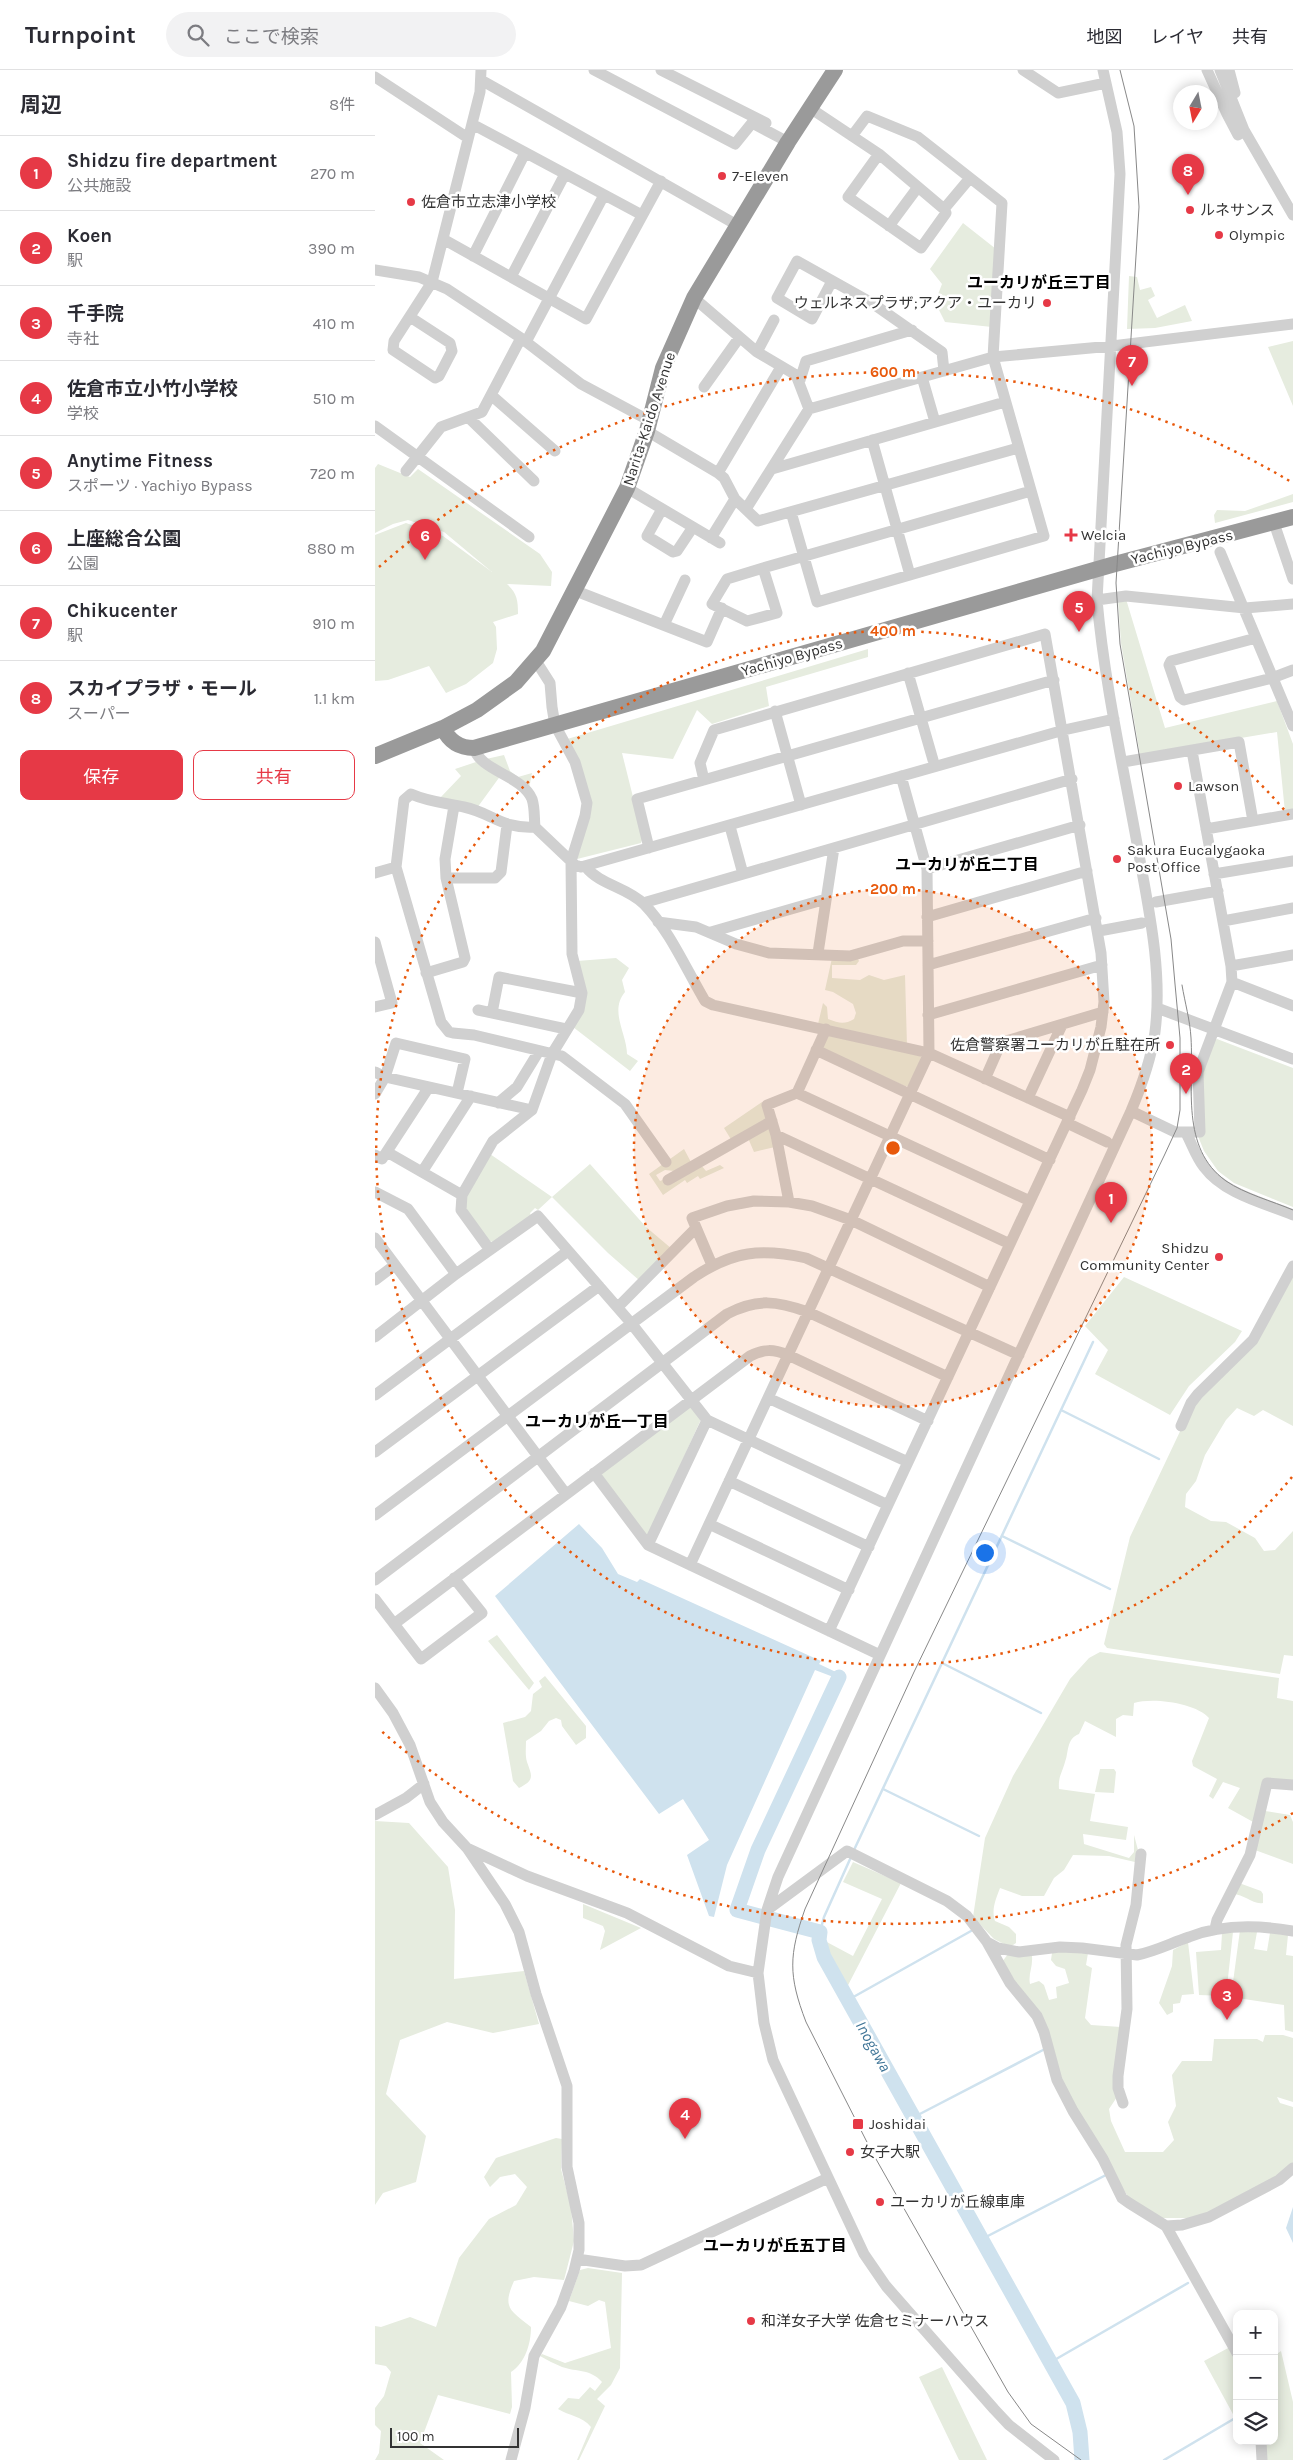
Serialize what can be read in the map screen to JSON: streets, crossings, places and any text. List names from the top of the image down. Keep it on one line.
{"streets":{"highway":["Narita-Kaido Avenue","Yachiyo Bypass"]},"districts":["ユーカリが丘三丁目","ユーカリが丘二丁目","ユーカリが丘一丁目","ユーカリが丘五丁目"],"water":["Inogawa"],"places":{"other":["7-Eleven","佐倉市立志津小学校","ルネサンス","Olympic","ウェルネスプラザ;アクア・ユーカリ","Lawson","Sakura Eucalygaoka Post Office","佐倉警察署ユーカリが丘駐在所","Shidzu Community Center","女子大駅","ユーカリが丘線車庫","和洋女子大学 佐倉セミナーハウス"],"health":["Welcia"],"transit":["Joshidai"]},"scale_bar":"100 m","north":"bottom","page":{"header":"Turnpoint","search":"ここで検索","nav":["地図","レイヤ","共有"],"heading":["周辺","8件"],"list":[{"mark":"1","name":"Shidzu fire department","note":"公共施設","value":"270 m"},{"mark":"2","name":"Koen","note":"駅","value":"390 m"},{"mark":"3","name":"千手院","note":"寺社","value":"410 m"},{"mark":"4","name":"佐倉市立小竹小学校","note":"学校","value":"510 m"},{"mark":"5","name":"Anytime Fitness","note":"スポーツ · Yachiyo Bypass","value":"720 m"},{"mark":"6","name":"上座総合公園","note":"公園","value":"880 m"},{"mark":"7","name":"Chikucenter","note":"駅","value":"910 m"},{"mark":"8","name":"スカイプラザ・モール","note":"スーパー","value":"1.1 km"}],"pins":["8","7","6","5","2","1","3","4"],"buttons":["保存","共有"],"map_buttons":["+","−"],"scale":"100 m"},"rings":["600 m","400 m","200 m"]}
